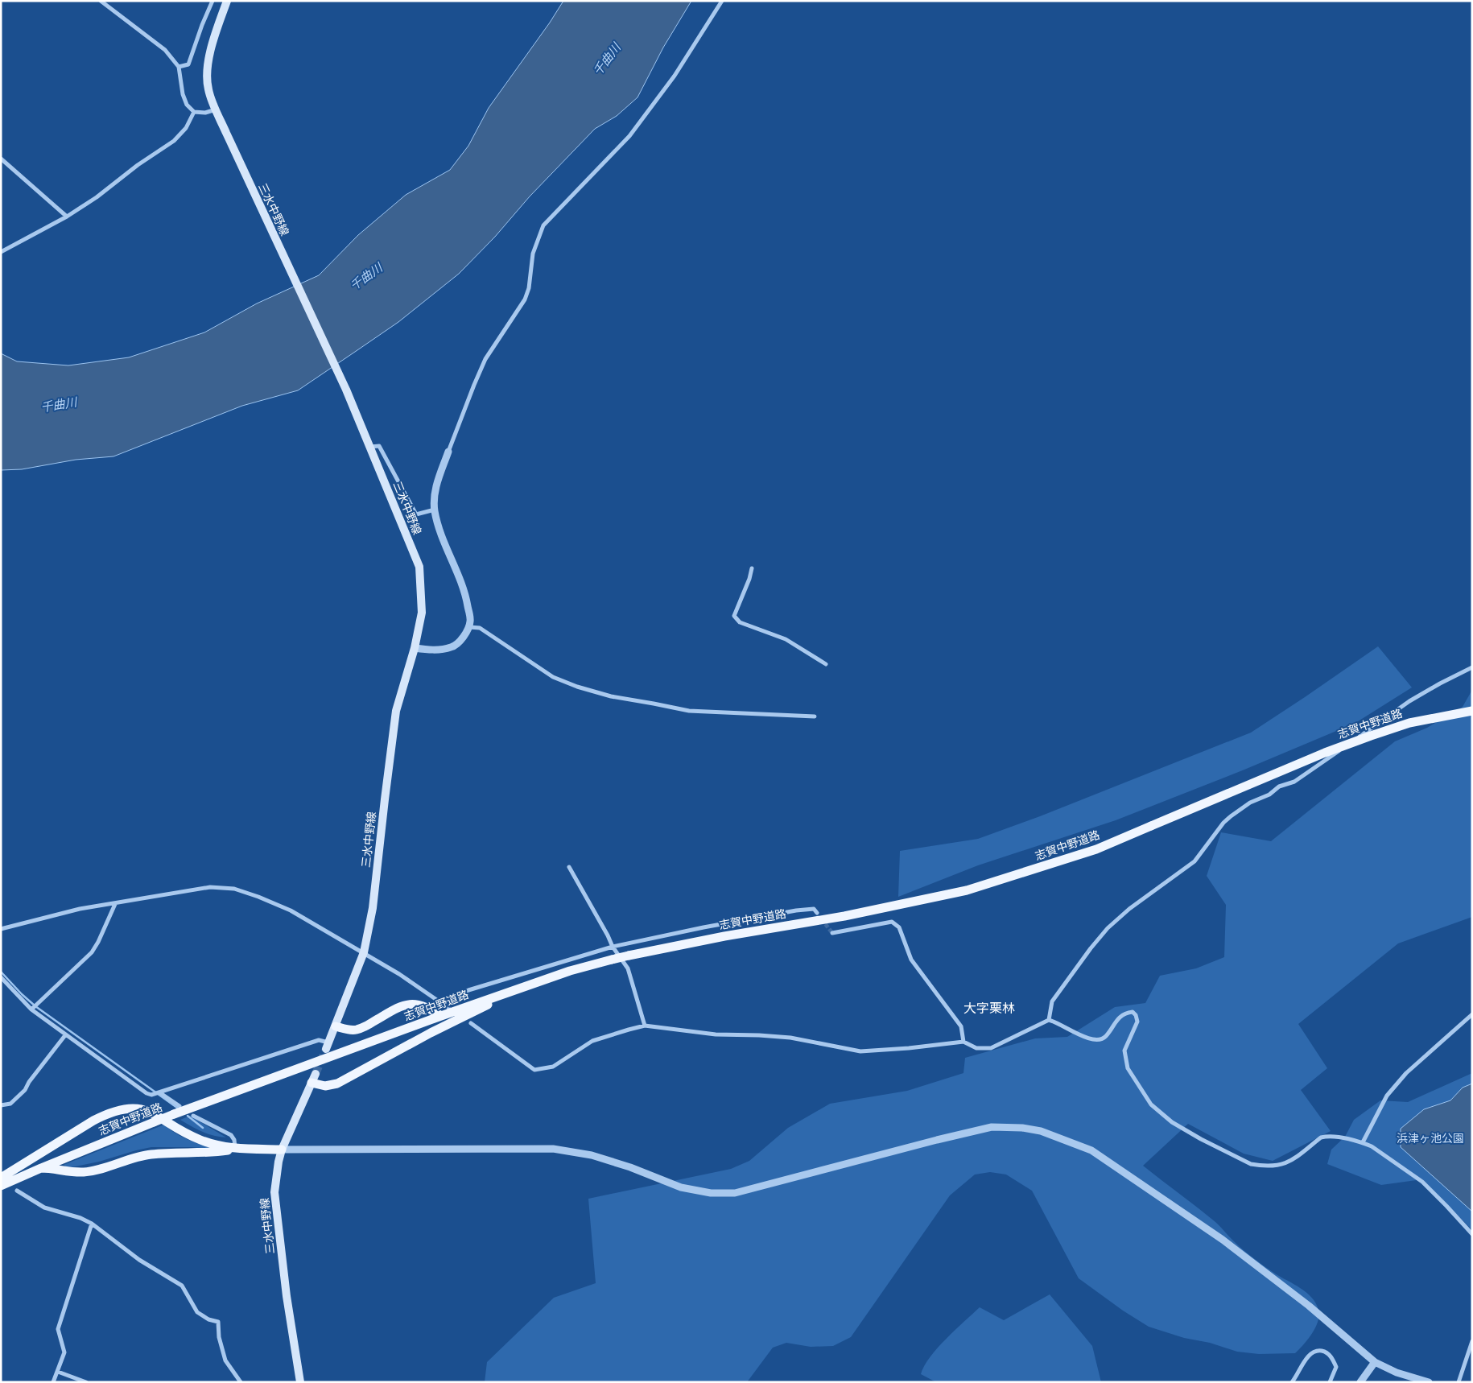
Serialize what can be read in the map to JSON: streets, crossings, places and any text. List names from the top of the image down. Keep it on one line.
{"streets":{"main road":["三水中野線","志賀中野道路"]},"districts":["大字栗林"],"water":["千曲川"],"parks":["浜津ヶ池公園"]}
